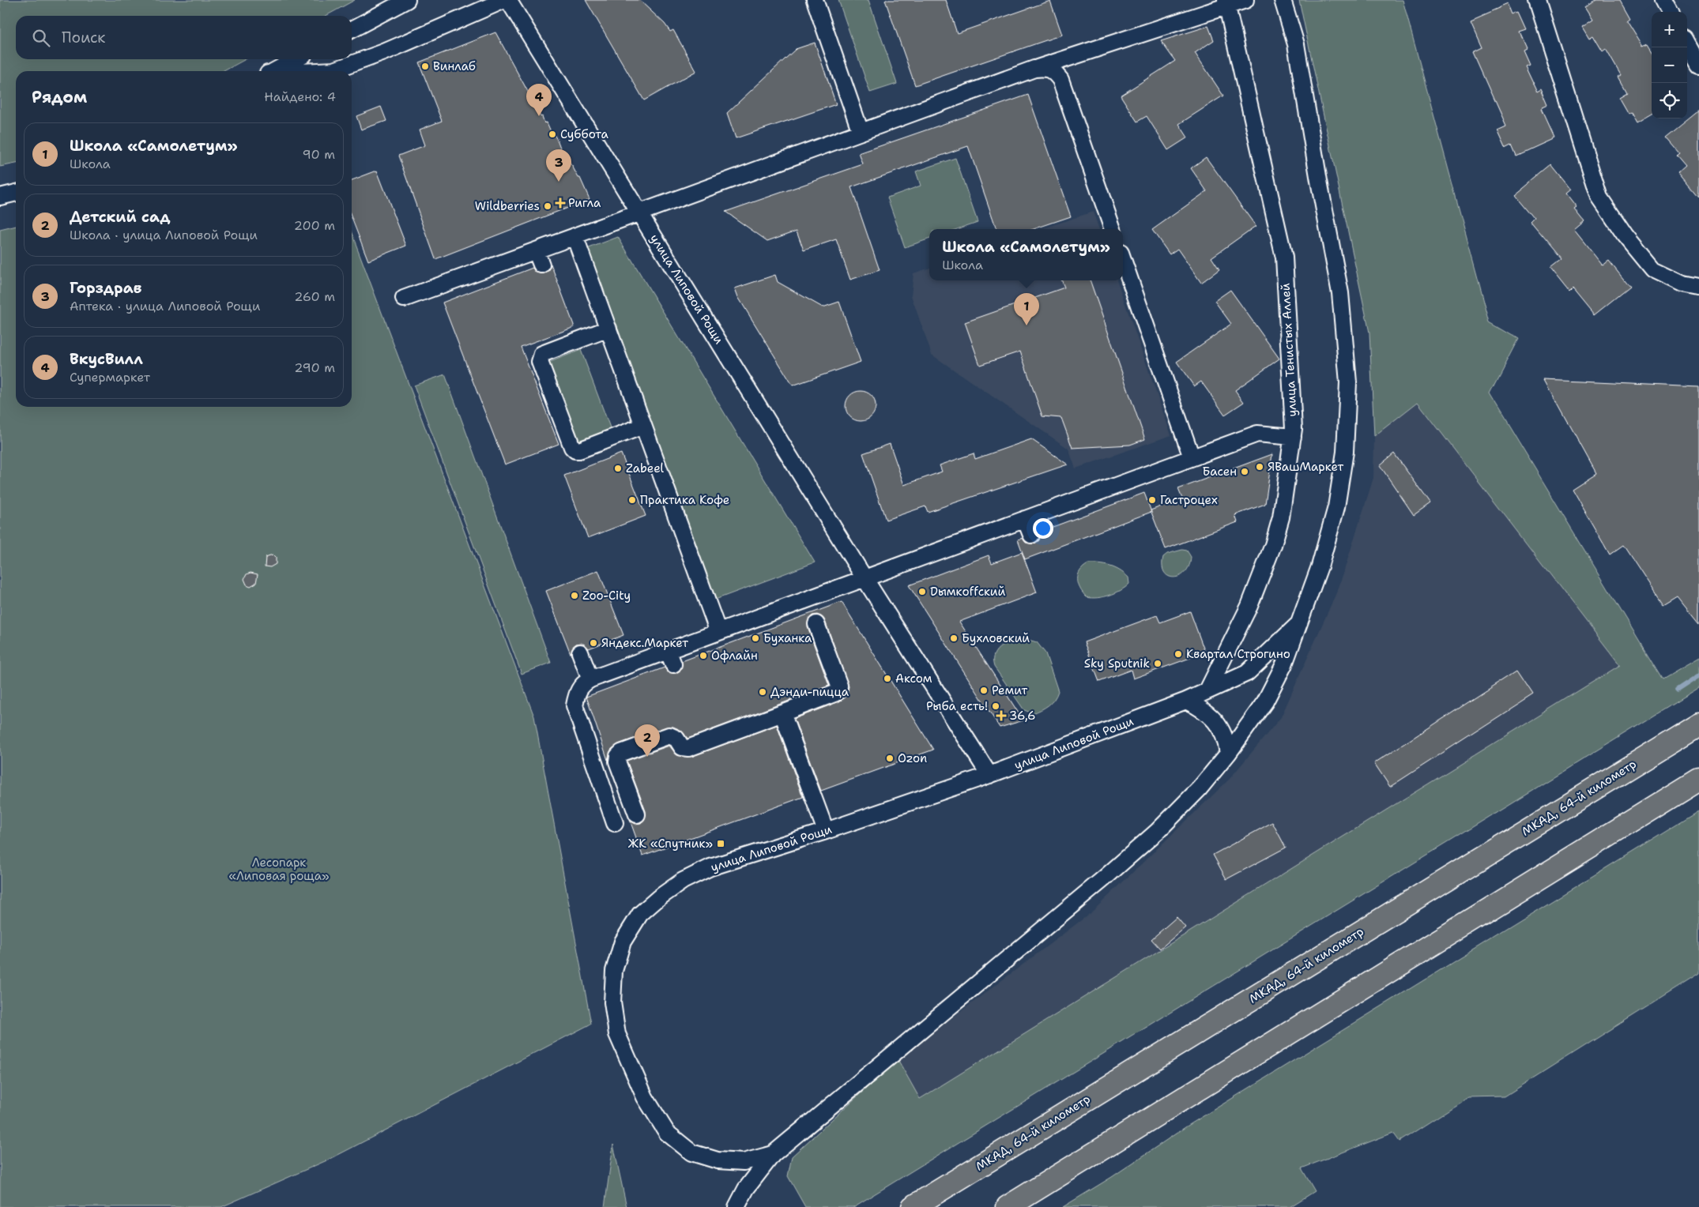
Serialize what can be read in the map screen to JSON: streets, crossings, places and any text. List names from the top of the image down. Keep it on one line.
{"streets":{"highway":["МКАД, 64-й километр"],"street":["улица Липовой Рощи","улица Тенистых Аллей"]},"crossings":[["улица Липовой Рощи","улица Тенистых Аллей"]],"parks":["Лесопарк «Липовая роща»"],"places":{"other":["Винлаб","Суббота","Wildberries","ЯВашМаркет","Zabeel","Басен","Практика Кофе","Гастроцех","Dымкoffский","Zoo-City","Буханка","Бухловский","Яндекс.Маркет","Квартал Строгино","Офлайн","Sky Sputnik","Аксом","Ремит","Дэнди-пицца","Рыба есть!","Ozon"],"health":["Ригла","36,6"],"transit":["ЖК «Спутник»"]},"page":{"map_buttons":["+","−"],"search":"Поиск","heading":["Рядом","Найдено: 4"],"pins":["4","3","1","2"],"list":[{"mark":"1","name":"Школа «Самолетум»","note":"Школа","value":"90 m"},{"mark":"2","name":"Детский сад","note":"Школа · улица Липовой Рощи","value":"200 m"},{"mark":"3","name":"Горздрав","note":"Аптека · улица Липовой Рощи","value":"260 m"},{"mark":"4","name":"ВкусВилл","note":"Супермаркет","value":"290 m"}],"popup":["Школа «Самолетум»","Школа"]}}
